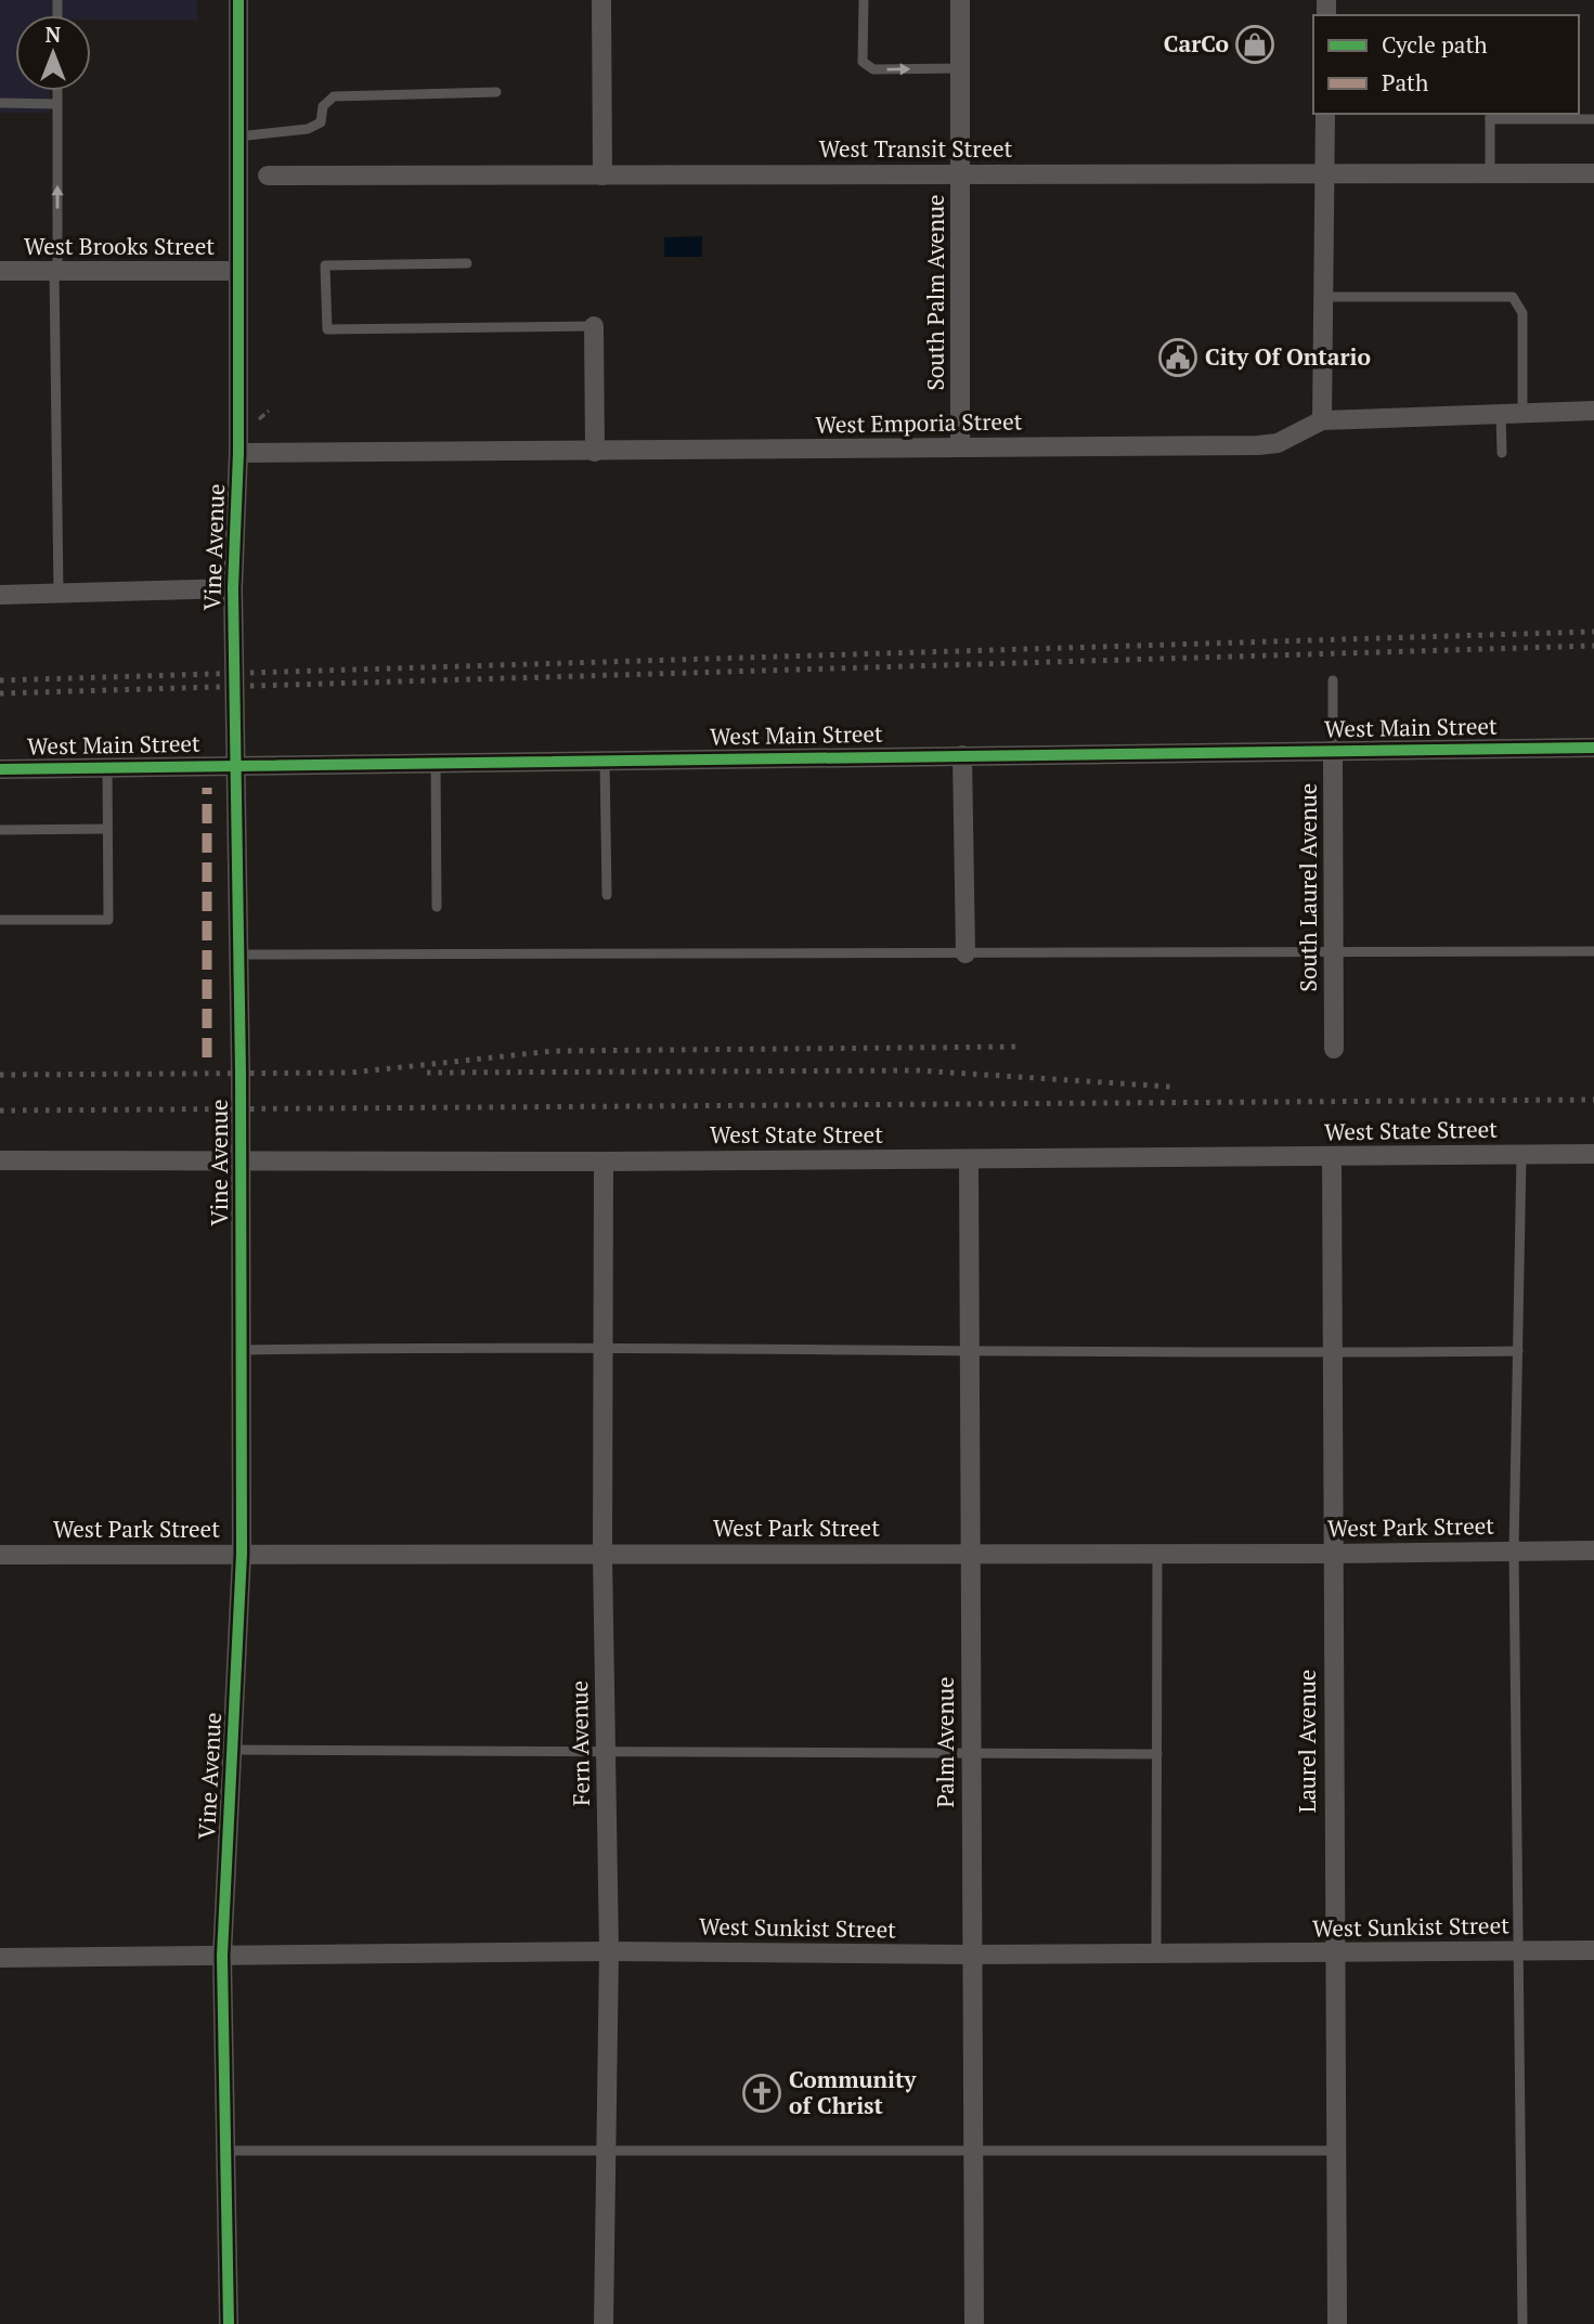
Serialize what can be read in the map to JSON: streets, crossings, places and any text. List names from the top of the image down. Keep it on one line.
{"streets":{"street":["West Transit Street","West Brooks Street","South Palm Avenue","West Emporia Street","Vine Avenue","West Main Street","South Laurel Avenue","West State Street","West Park Street","Laurel Avenue","Palm Avenue","Fern Avenue","West Sunkist Street"]},"crossings":[["West Transit Street","South Palm Avenue"],["West Brooks Street","Vine Avenue"],["South Palm Avenue","West Emporia Street"],["West Emporia Street","Vine Avenue"],["Vine Avenue","West Main Street"],["Vine Avenue","West State Street"],["Vine Avenue","West Park Street"],["Vine Avenue","West Sunkist Street"],["West Main Street","South Laurel Avenue"],["West State Street","Laurel Avenue"],["West State Street","Palm Avenue"],["West State Street","Fern Avenue"],["West Park Street","Laurel Avenue"],["West Park Street","Palm Avenue"],["West Park Street","Fern Avenue"],["Laurel Avenue","West Sunkist Street"],["Palm Avenue","West Sunkist Street"],["Fern Avenue","West Sunkist Street"]],"places":{"shop":["CarCo"],"public building":["City Of Ontario"],"church":["Community of Christ"]},"legend":["Cycle path","Path"],"north":"top"}
